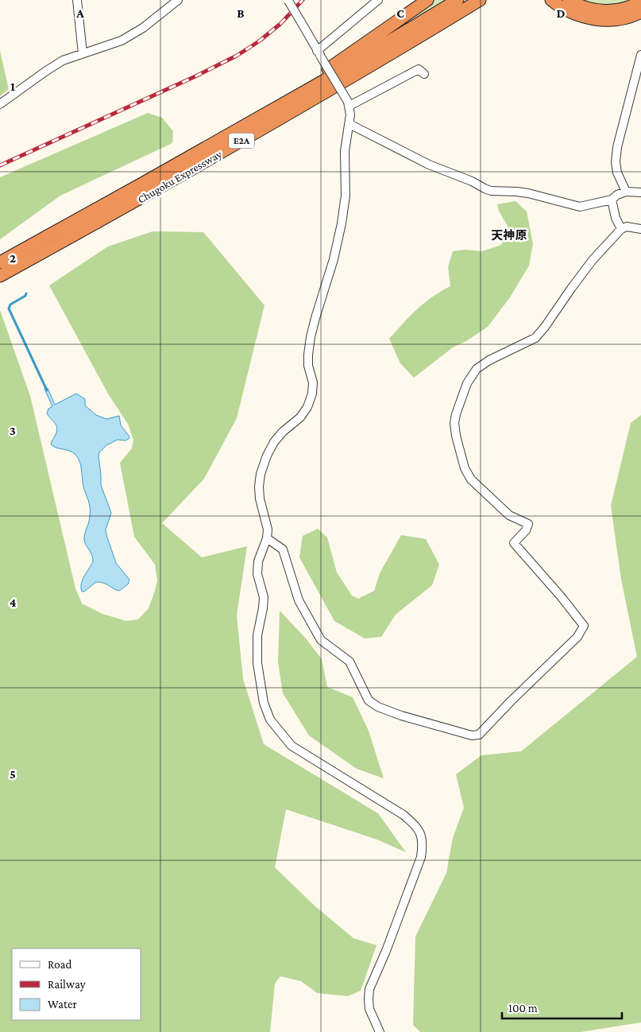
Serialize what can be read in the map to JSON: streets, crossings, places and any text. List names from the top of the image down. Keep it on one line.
{"streets":{"highway":["E2A","Chugoku Expressway"]},"districts":["天神原"],"legend":["Road","Railway","Water"],"scale_bar":"100 m","grid":{"columns":["A","B","C","D"],"rows":["1","2","3","4","5"]}}
